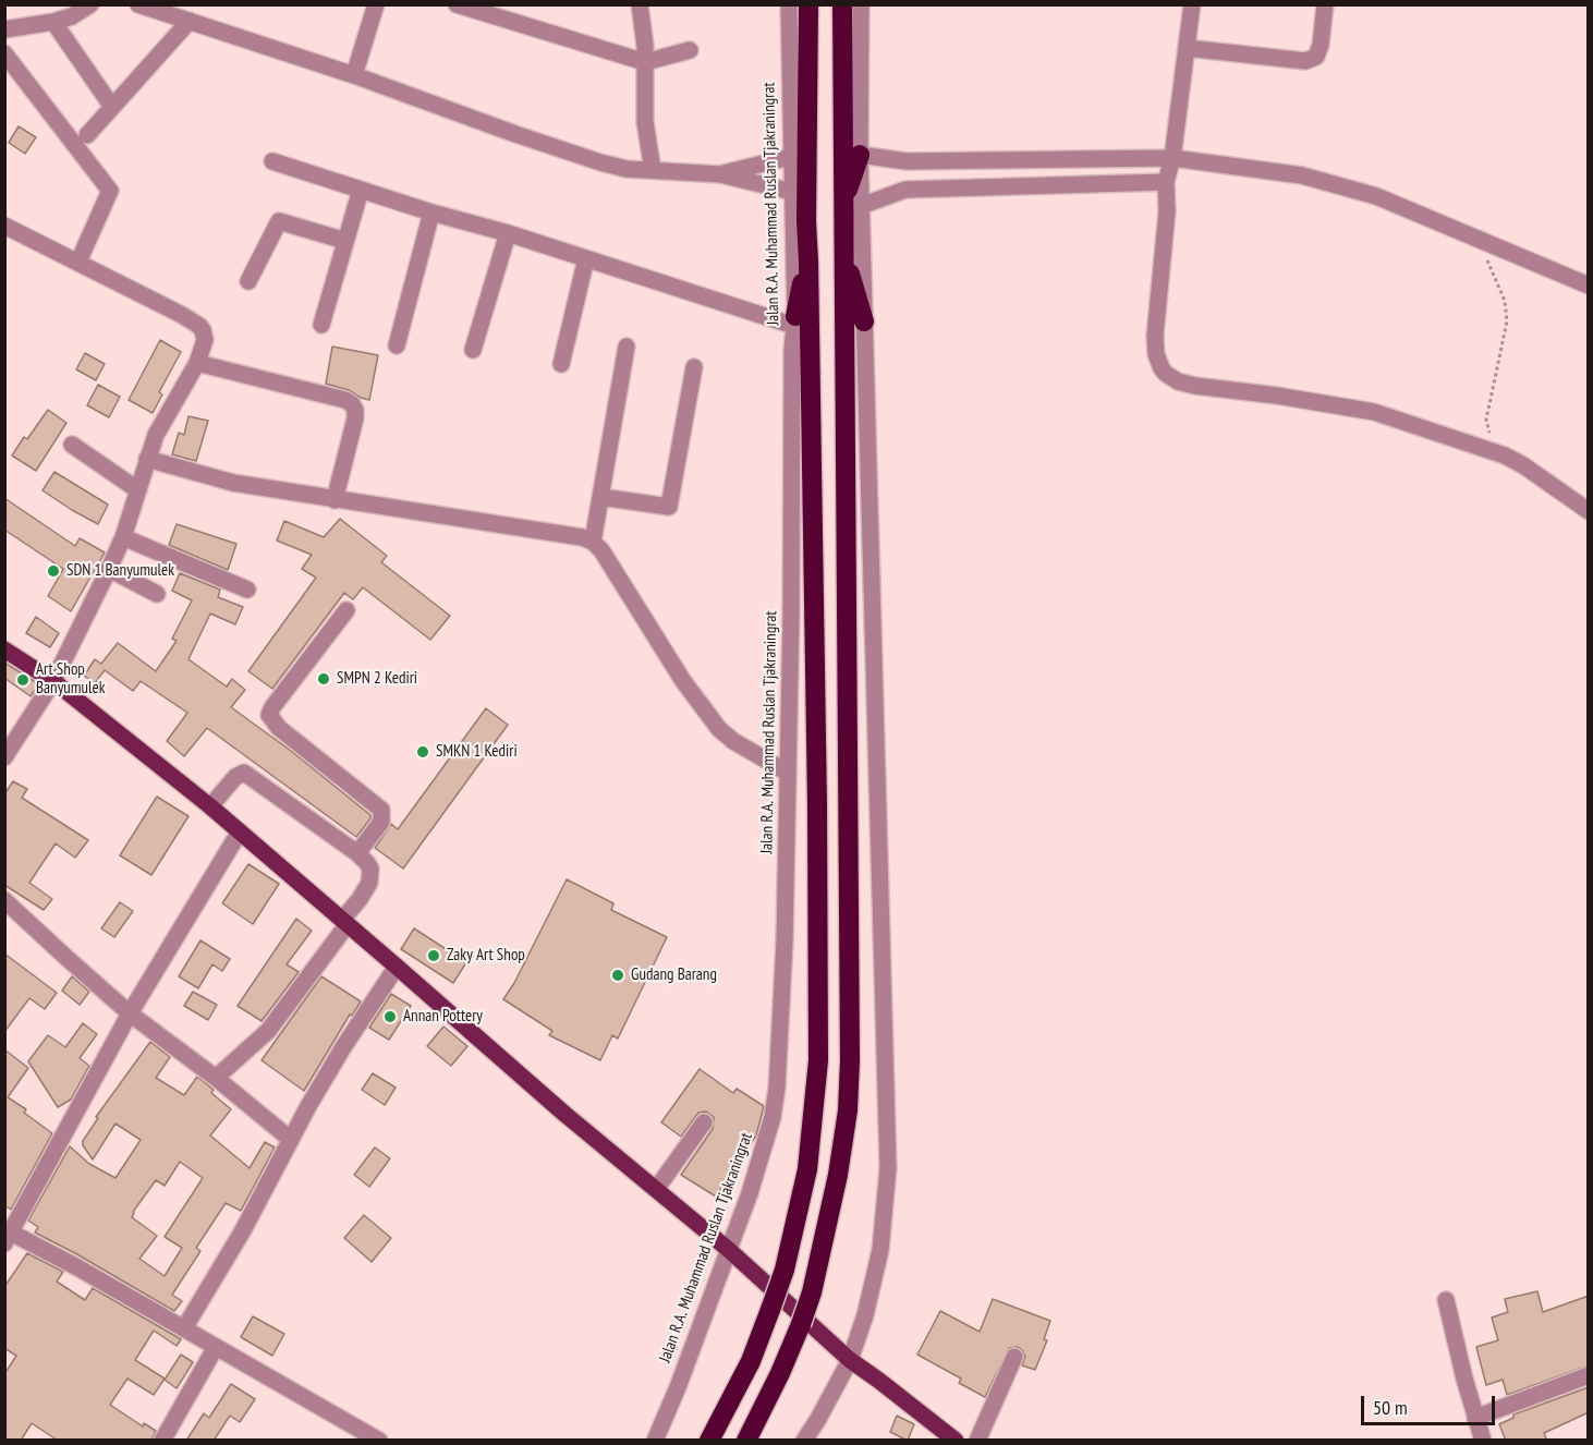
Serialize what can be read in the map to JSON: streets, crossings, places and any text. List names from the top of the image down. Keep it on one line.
{"streets":{"highway":["Jalan R.A. Muhammad Ruslan Tjakraningrat"]},"places":["SDN 1 Banyumulek","SMPN 2 Kediri","Art Shop Banyumulek","SMKN 1 Kediri","Zaky Art Shop","Gudang Barang","Annan Pottery"],"scale_bar":"50 m"}
